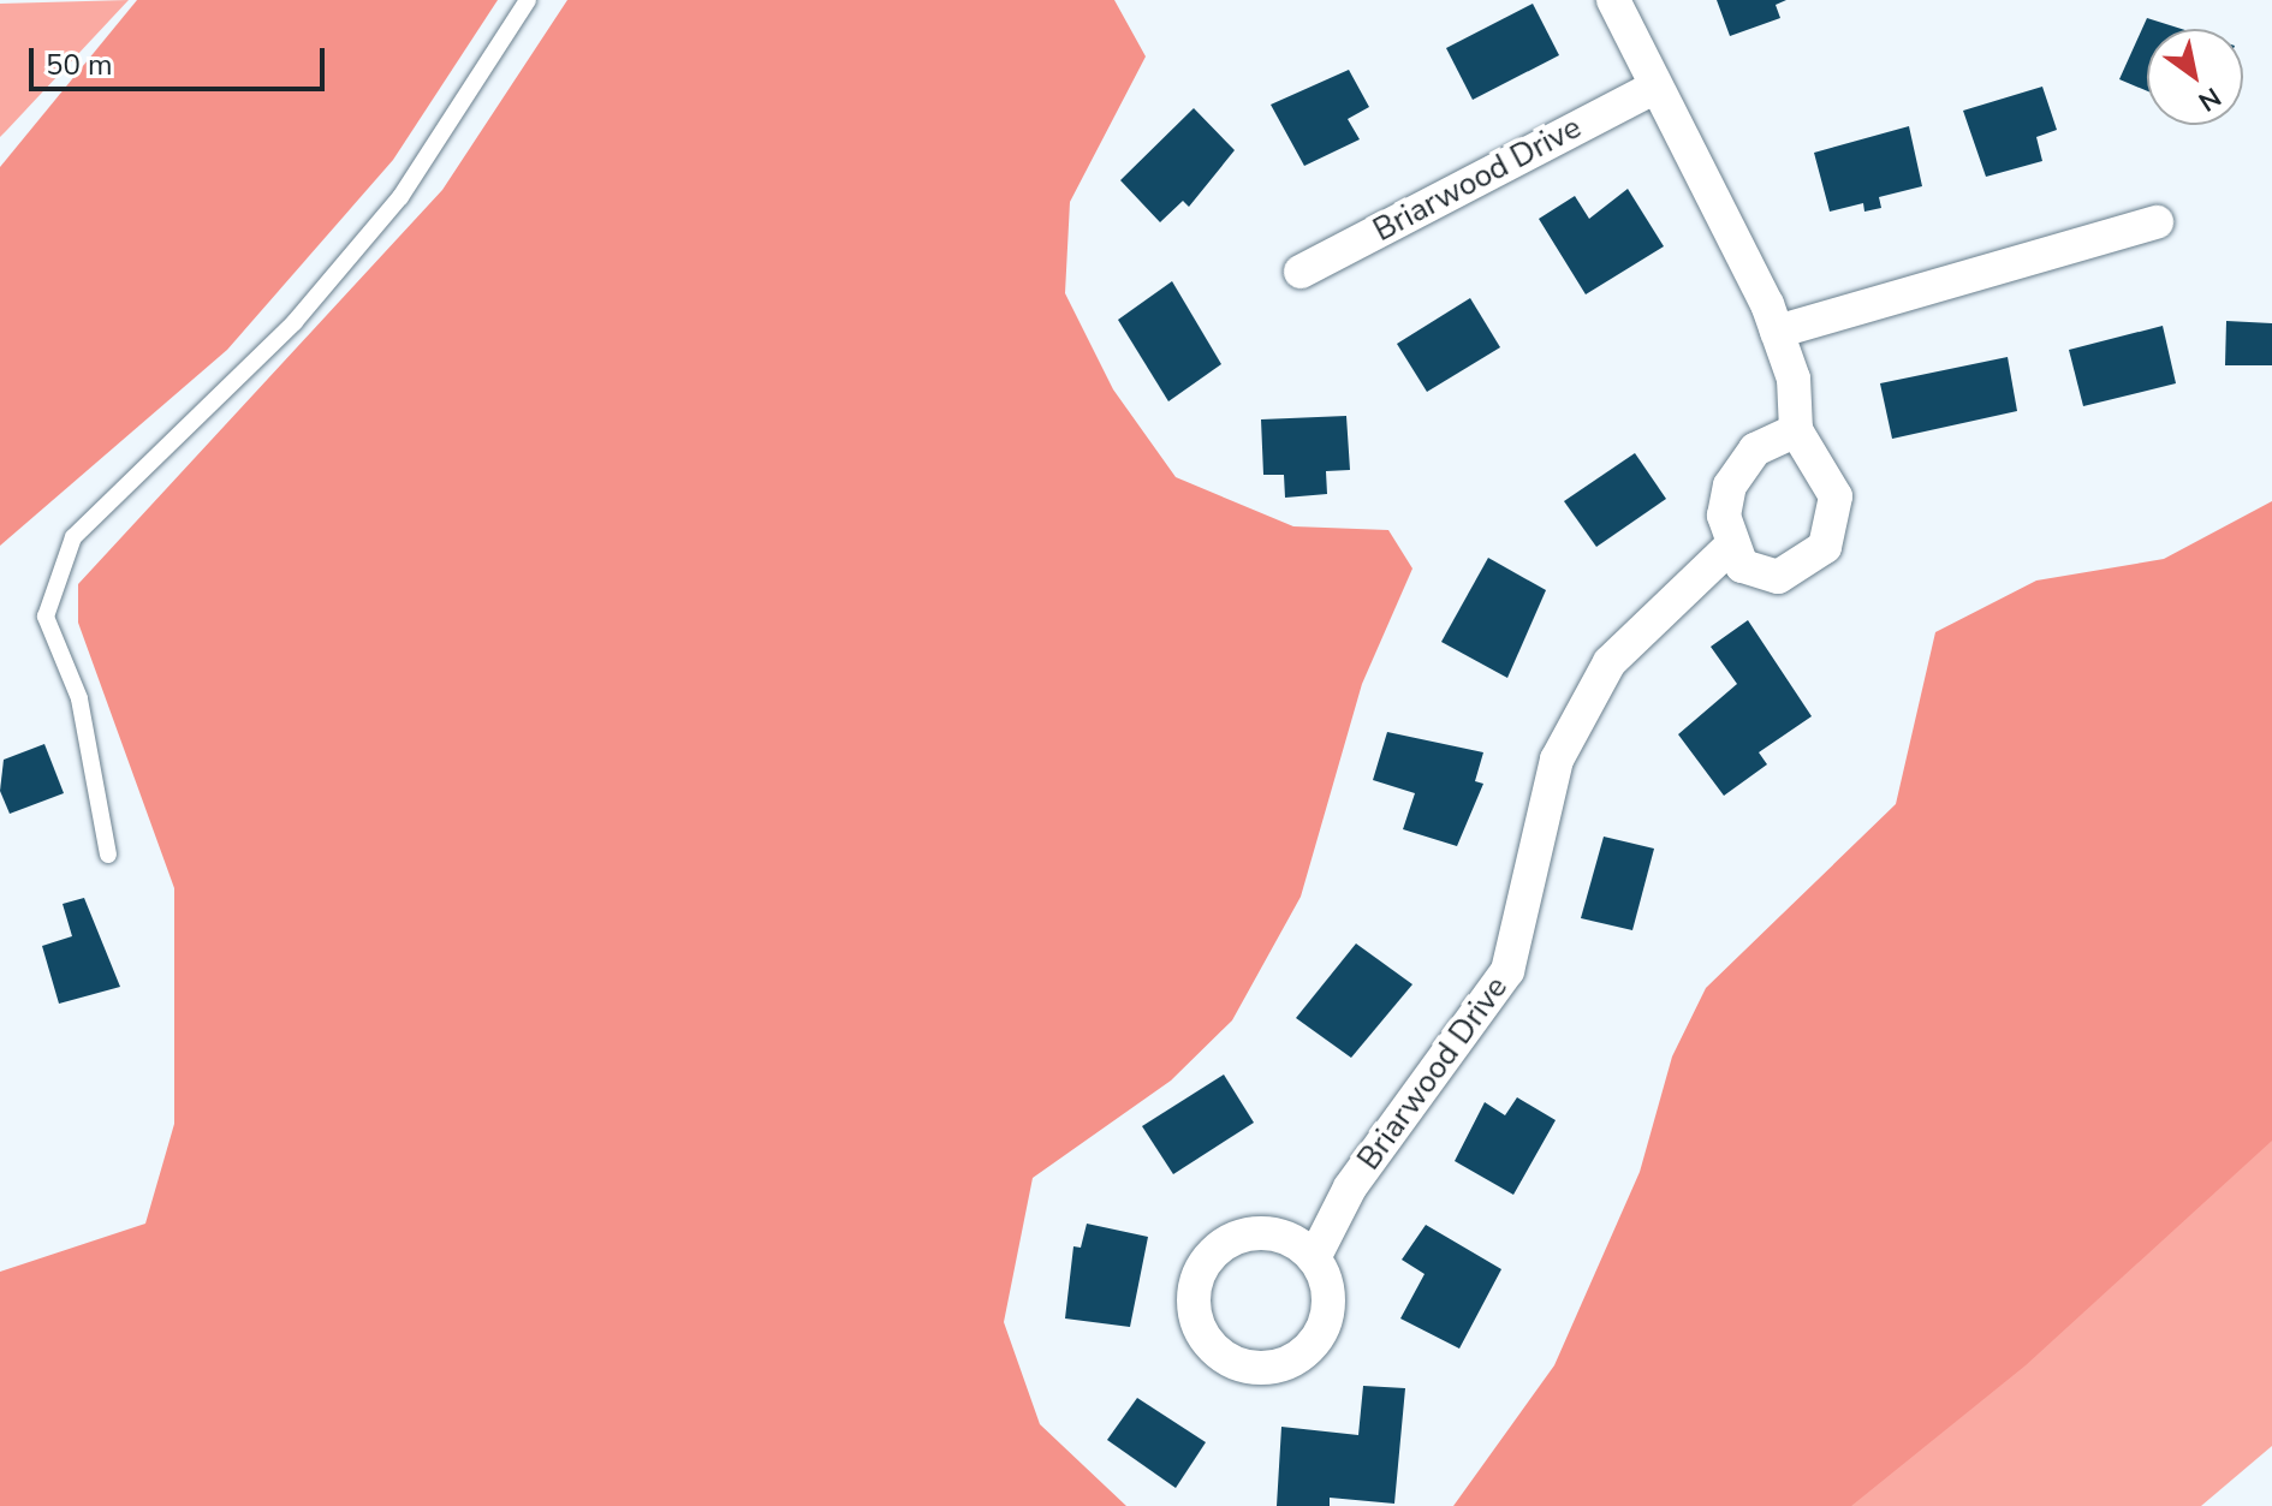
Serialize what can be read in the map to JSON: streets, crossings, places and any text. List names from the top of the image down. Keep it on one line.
{"streets":{"street":["Briarwood Drive"]},"scale_bar":"50 m","north":"bottom right"}
